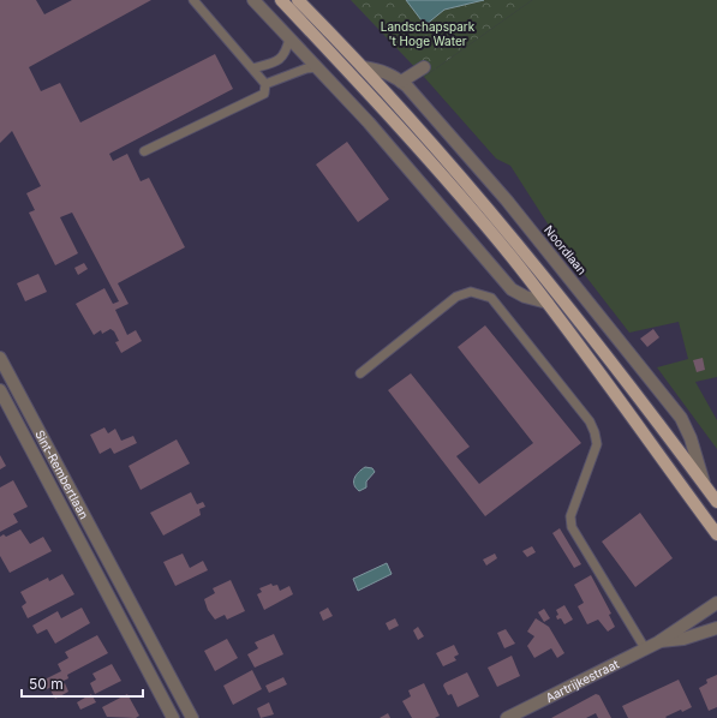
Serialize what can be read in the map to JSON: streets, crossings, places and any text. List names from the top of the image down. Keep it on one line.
{"streets":{"main road":["Noordlaan"],"street":["Sint-Rembertlaan","Aartrijkestraat"]},"parks":["Landschapspark 't Hoge Water"],"scale_bar":"50 m"}
